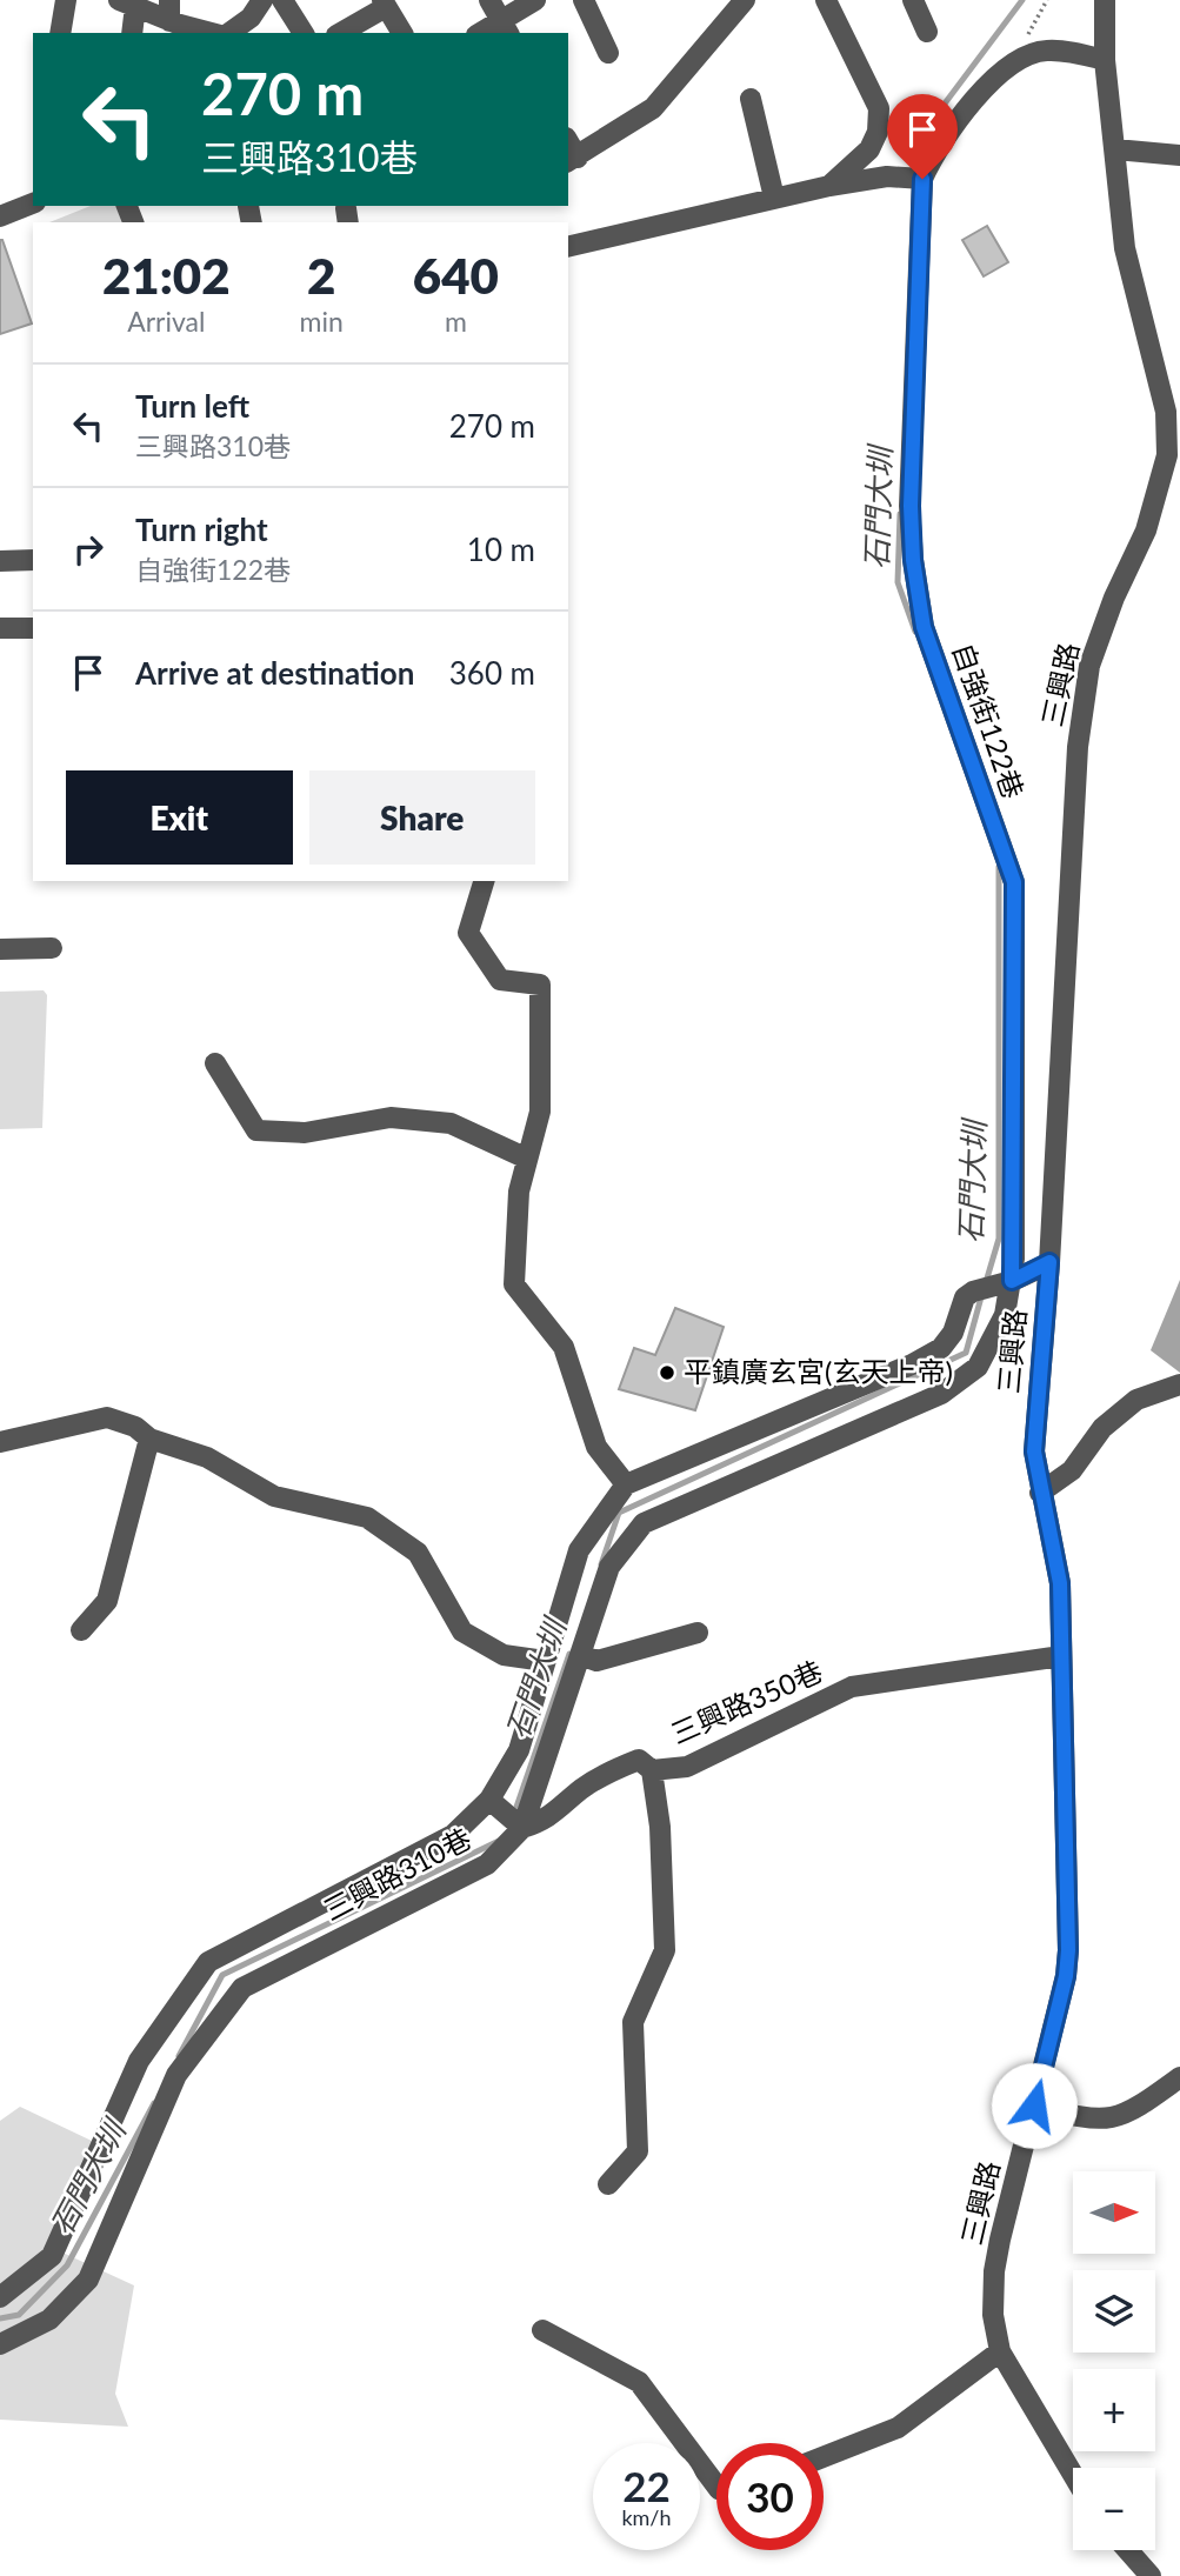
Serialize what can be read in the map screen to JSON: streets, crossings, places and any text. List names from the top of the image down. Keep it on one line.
{"streets":{"street":["三興路","自強街122巷","三興路350巷","三興路310巷"]},"crossings":[["三興路","三興路350巷"],["自強街122巷","三興路310巷"],["三興路350巷","三興路310巷"]],"water":["石門大圳"],"places":["平鎮廣玄宮(玄天上帝)"],"north":"right","page":{"turn":["270 m","三興路310巷"],"eta":["21:02","Arrival","2","min","640","m"],"list":[{"name":"Turn left","note":"三興路310巷","value":"270 m"},{"name":"Turn right","note":"自強街122巷","value":"10 m"},{"name":"Arrive at destination","value":"360 m"}],"buttons":["Exit","Share"],"map_buttons":["+","−"],"speed":"22 km/h","limit":"30"}}
